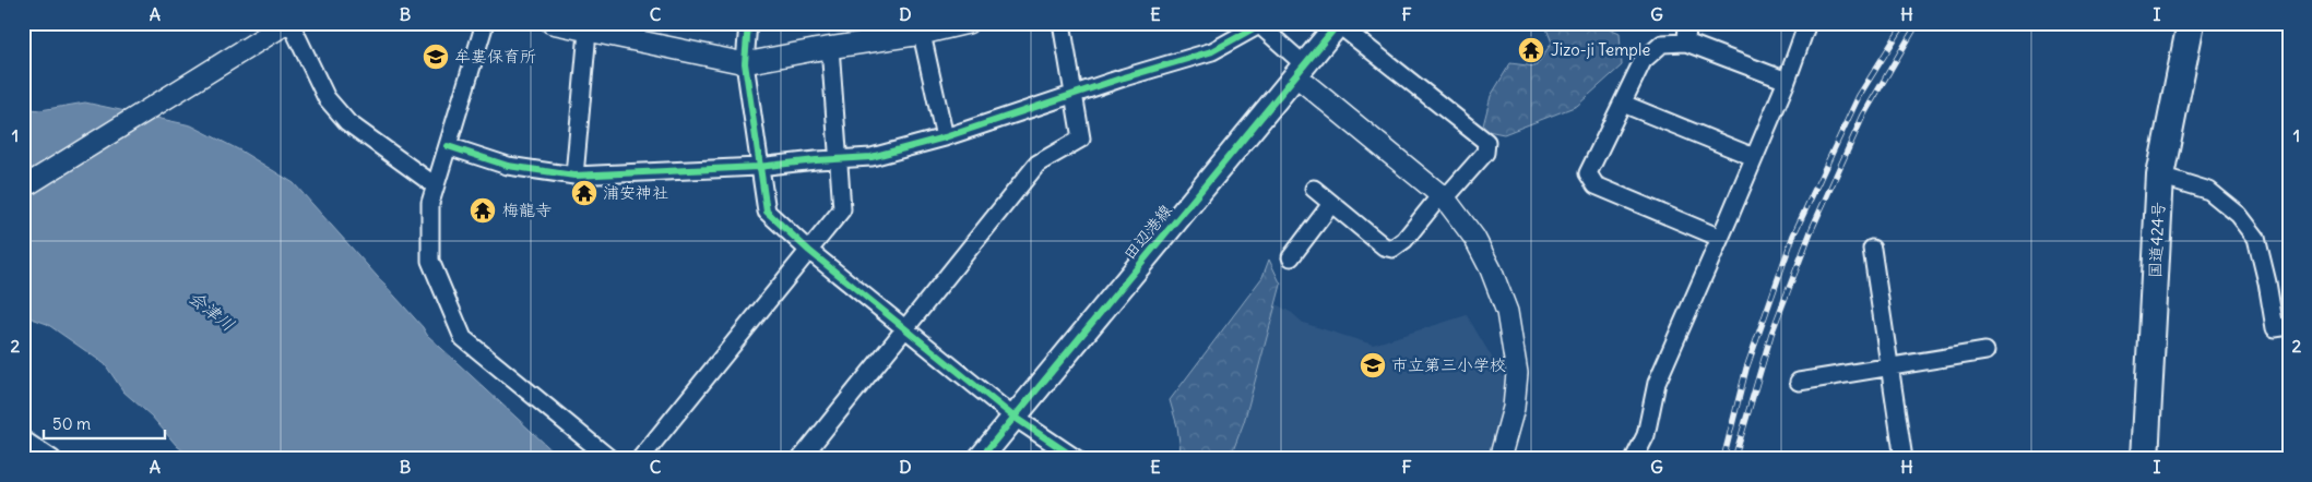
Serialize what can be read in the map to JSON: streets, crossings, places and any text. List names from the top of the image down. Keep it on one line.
{"streets":{"highway":["国道424号"],"main road":["田辺港線"]},"water":["会津川"],"places":{"temple":["Jizo-ji Temple","浦安神社","梅龍寺"],"school or university":["牟婁保育所","市立第三小学校"]},"scale_bar":"50 m","grid":{"columns":["A","B","C","D","E","F","G","H","I"],"rows":["1","2"]}}
